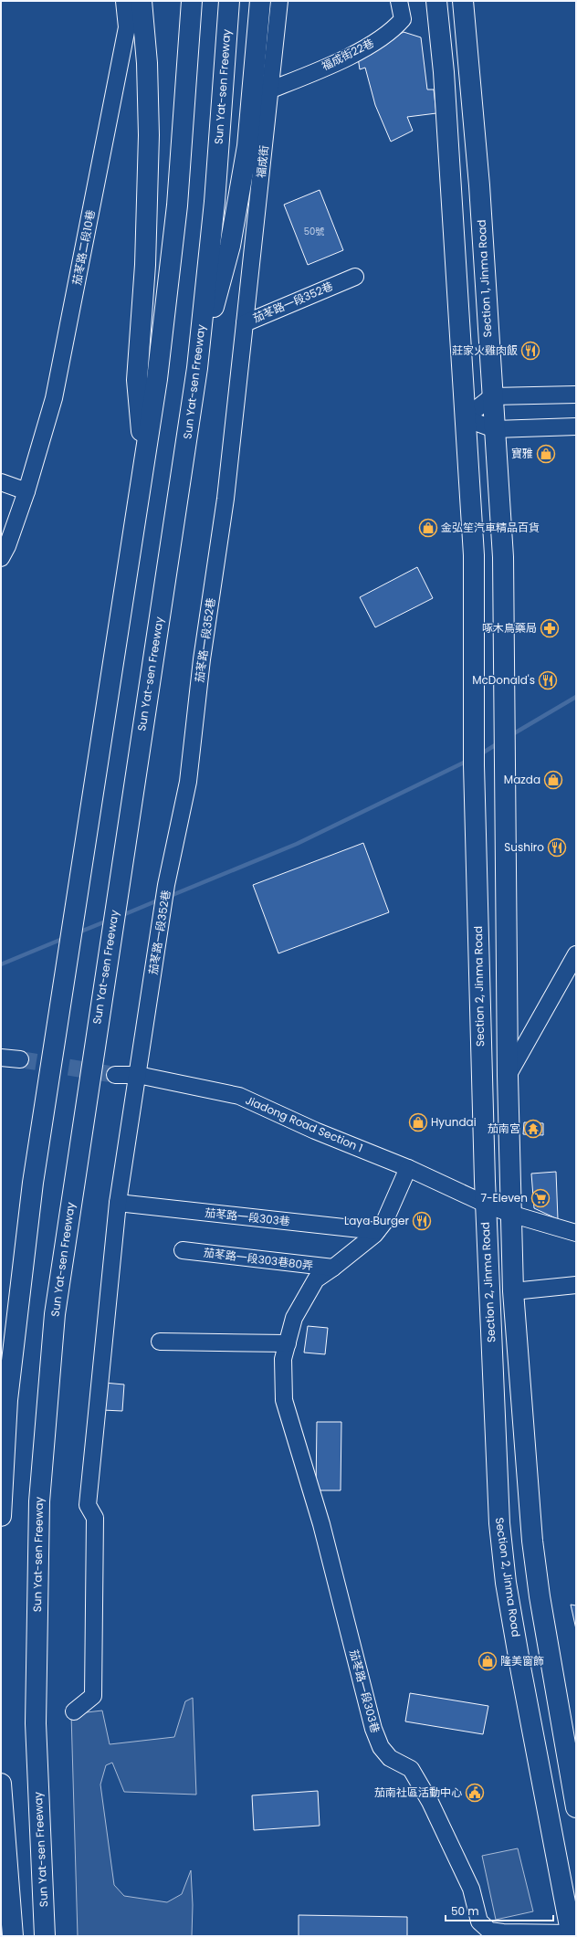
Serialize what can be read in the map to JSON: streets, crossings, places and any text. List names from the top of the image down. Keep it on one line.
{"streets":{"main road":["Sun Yat-sen Freeway","Section 1, Jinma Road","Section 2, Jinma Road"],"street":["福成街22巷","福成街","茄苳路二段10巷","茄苳路一段352巷","Jiadong Road Section 1","茄苳路一段303巷","茄苳路一段303巷80弄"]},"crossings":[["福成街22巷","福成街"],["福成街","茄苳路一段352巷"],["茄苳路一段352巷","Jiadong Road Section 1"],["茄苳路一段352巷","茄苳路一段303巷"],["Section 2, Jinma Road","Jiadong Road Section 1"],["Section 2, Jinma Road","茄苳路一段303巷"],["Jiadong Road Section 1","茄苳路一段303巷"],["茄苳路一段303巷","茄苳路一段303巷80弄"]],"places":{"restaurant":["莊家火雞肉飯","McDonald's","Sushiro","Laya Burger"],"shop":["寶雅","金弘笙汽車精品百貨","Mazda","Hyundai","隆美窗飾"],"pharmacy":["啄木鳥藥局"],"temple":["茄南宮"],"supermarket":["7-Eleven"],"public building":["茄南社區活動中心"]},"house_numbers":["50號"],"scale_bar":"50 m"}
